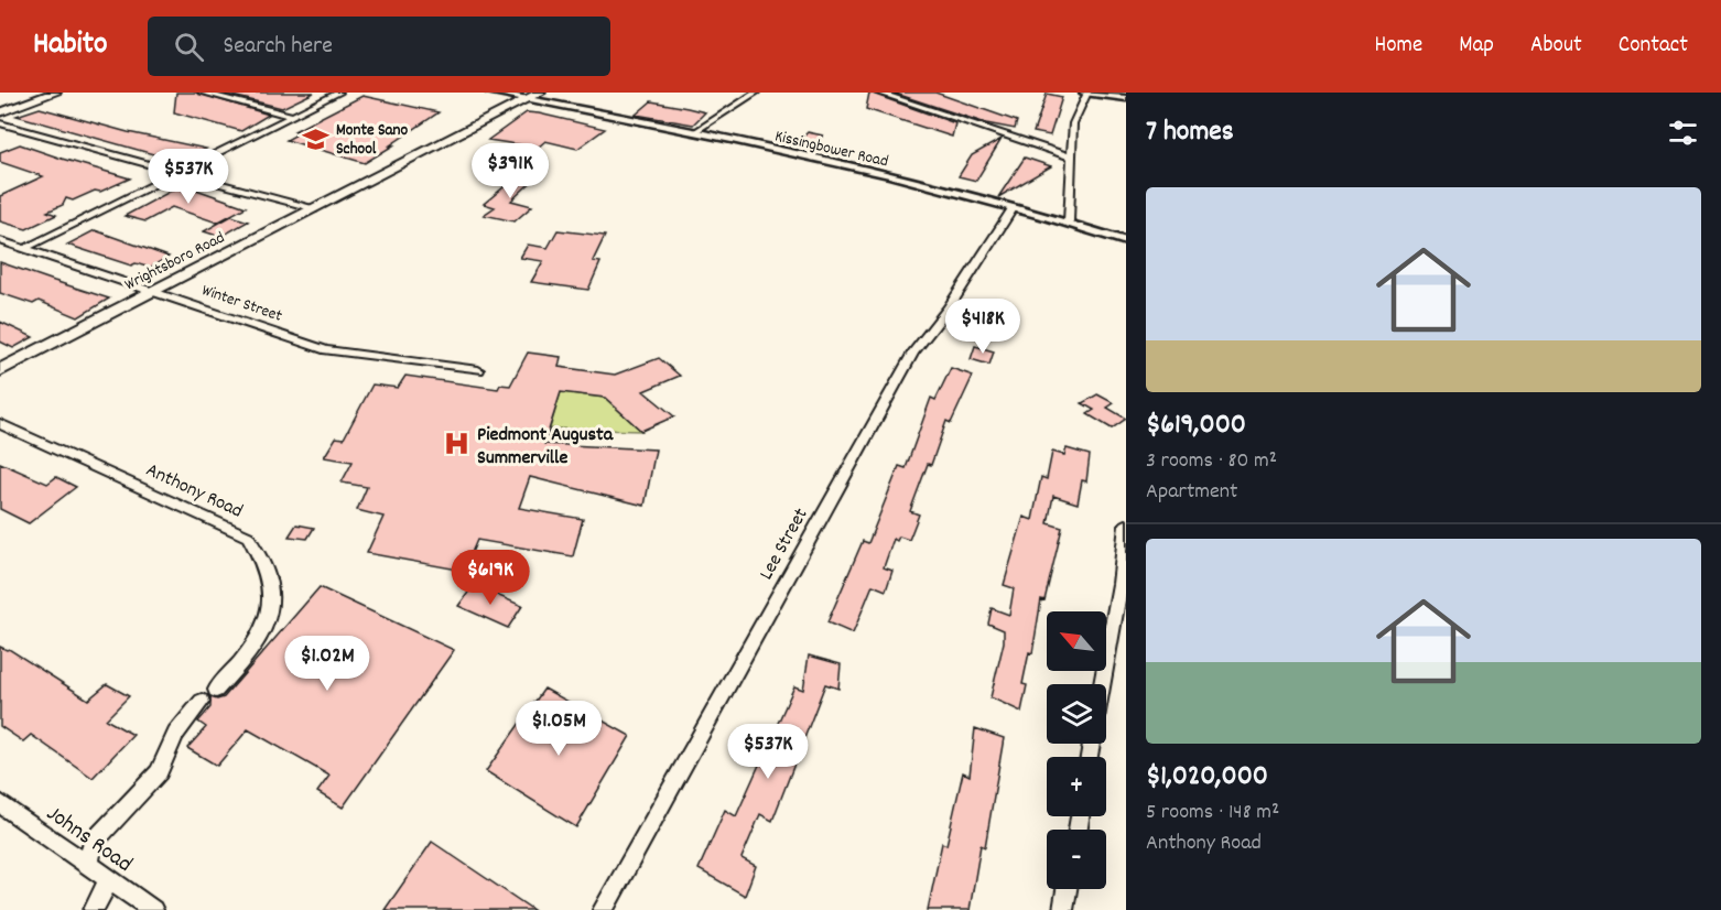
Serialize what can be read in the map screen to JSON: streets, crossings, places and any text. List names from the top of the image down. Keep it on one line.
{"streets":{"main road":["Wrightsboro Road"],"street":["Kissingbower Road","Winter Street","Anthony Road","Lee Street","Johns Road"]},"crossings":[["Kissingbower Road","Wrightsboro Road"],["Kissingbower Road","Lee Street"],["Wrightsboro Road","Winter Street"]],"places":{"school or university":["Monte Sano School"],"hospital":["Piedmont Augusta Summerville"]},"north":"top left","page":{"header":"Habito","search":"Search here","nav":["Home","Map","About","Contact"],"heading":"7 homes","price":["$391K","$537K","$418K","$619K","$1.02M","$1.05M","$537K"],"list":[{"name":"$619,000","note":"3 rooms · 80 m² · Apartment"},{"name":"$1,020,000","note":"5 rooms · 148 m² · Anthony Road"}],"map_buttons":["+","−"]}}
